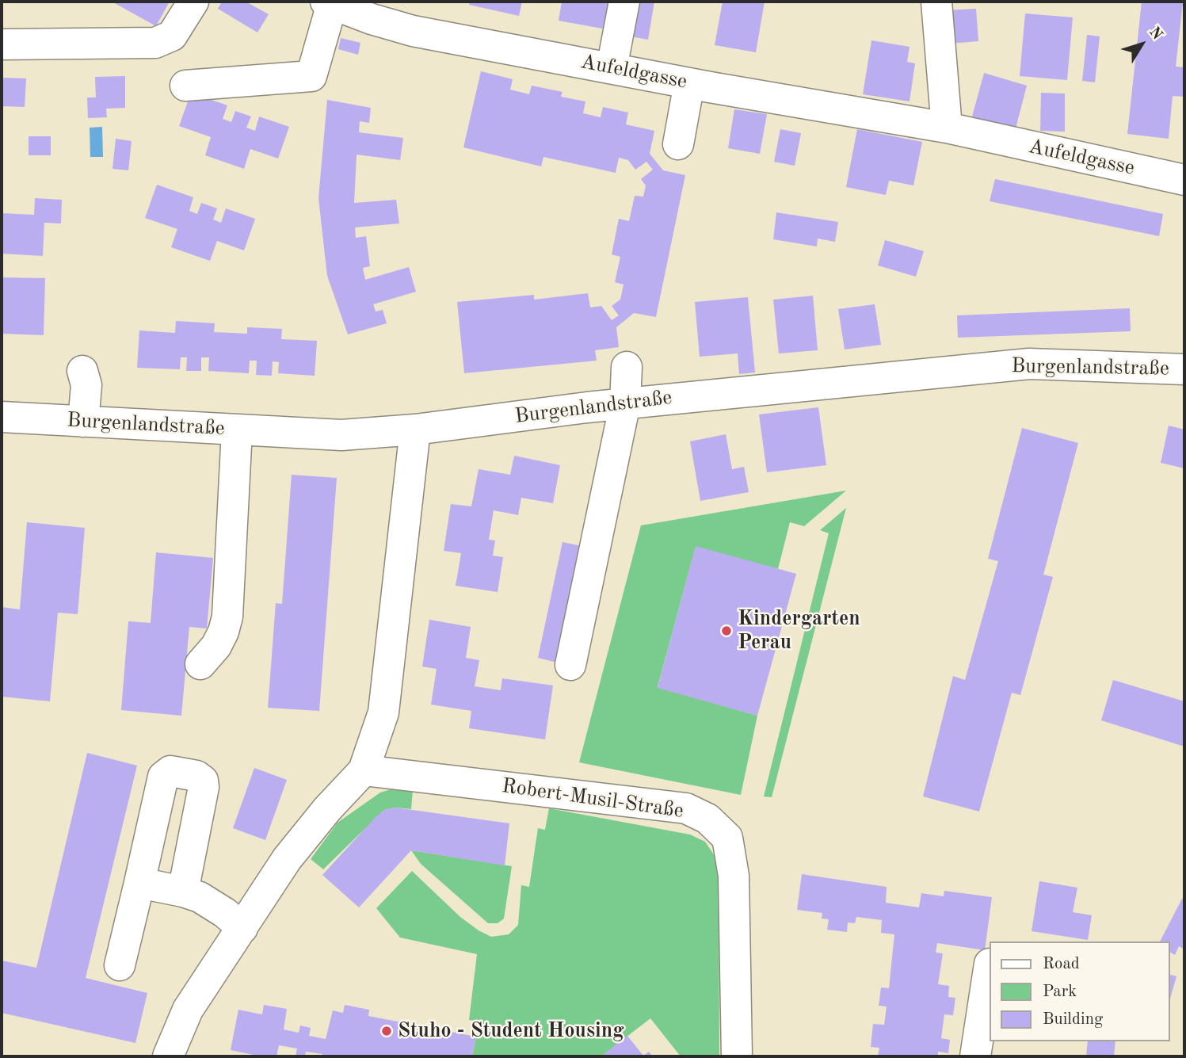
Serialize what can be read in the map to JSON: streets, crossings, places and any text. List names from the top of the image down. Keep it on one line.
{"streets":{"street":["Aufeldgasse","Burgenlandstraße","Robert-Musil-Straße"]},"places":["Kindergarten Perau","Stuho - Student Housing"],"legend":["Road","Park","Building"],"north":"top right"}
